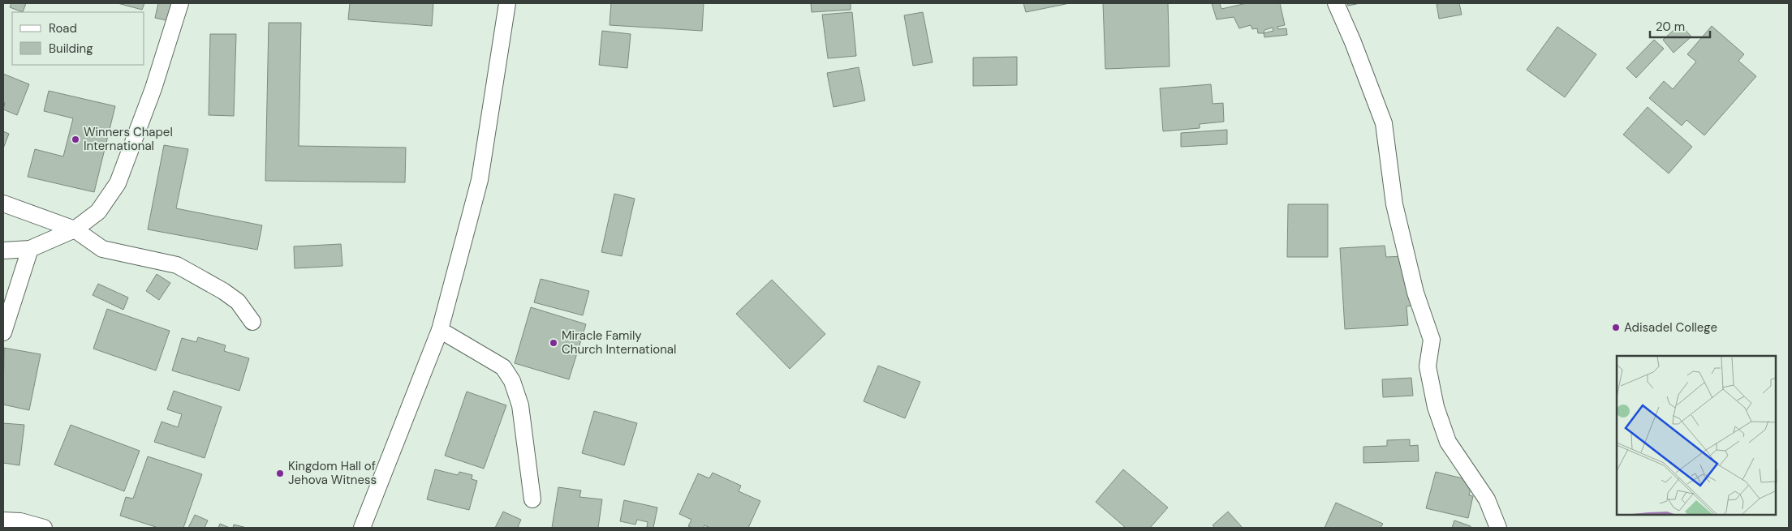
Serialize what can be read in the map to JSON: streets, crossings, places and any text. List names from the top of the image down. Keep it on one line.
{"places":["Winners Chapel International","Adisadel College","Miracle Family Church International","Kingdom Hall of Jehova Witness"],"legend":["Road","Building"],"scale_bar":"20 m"}
